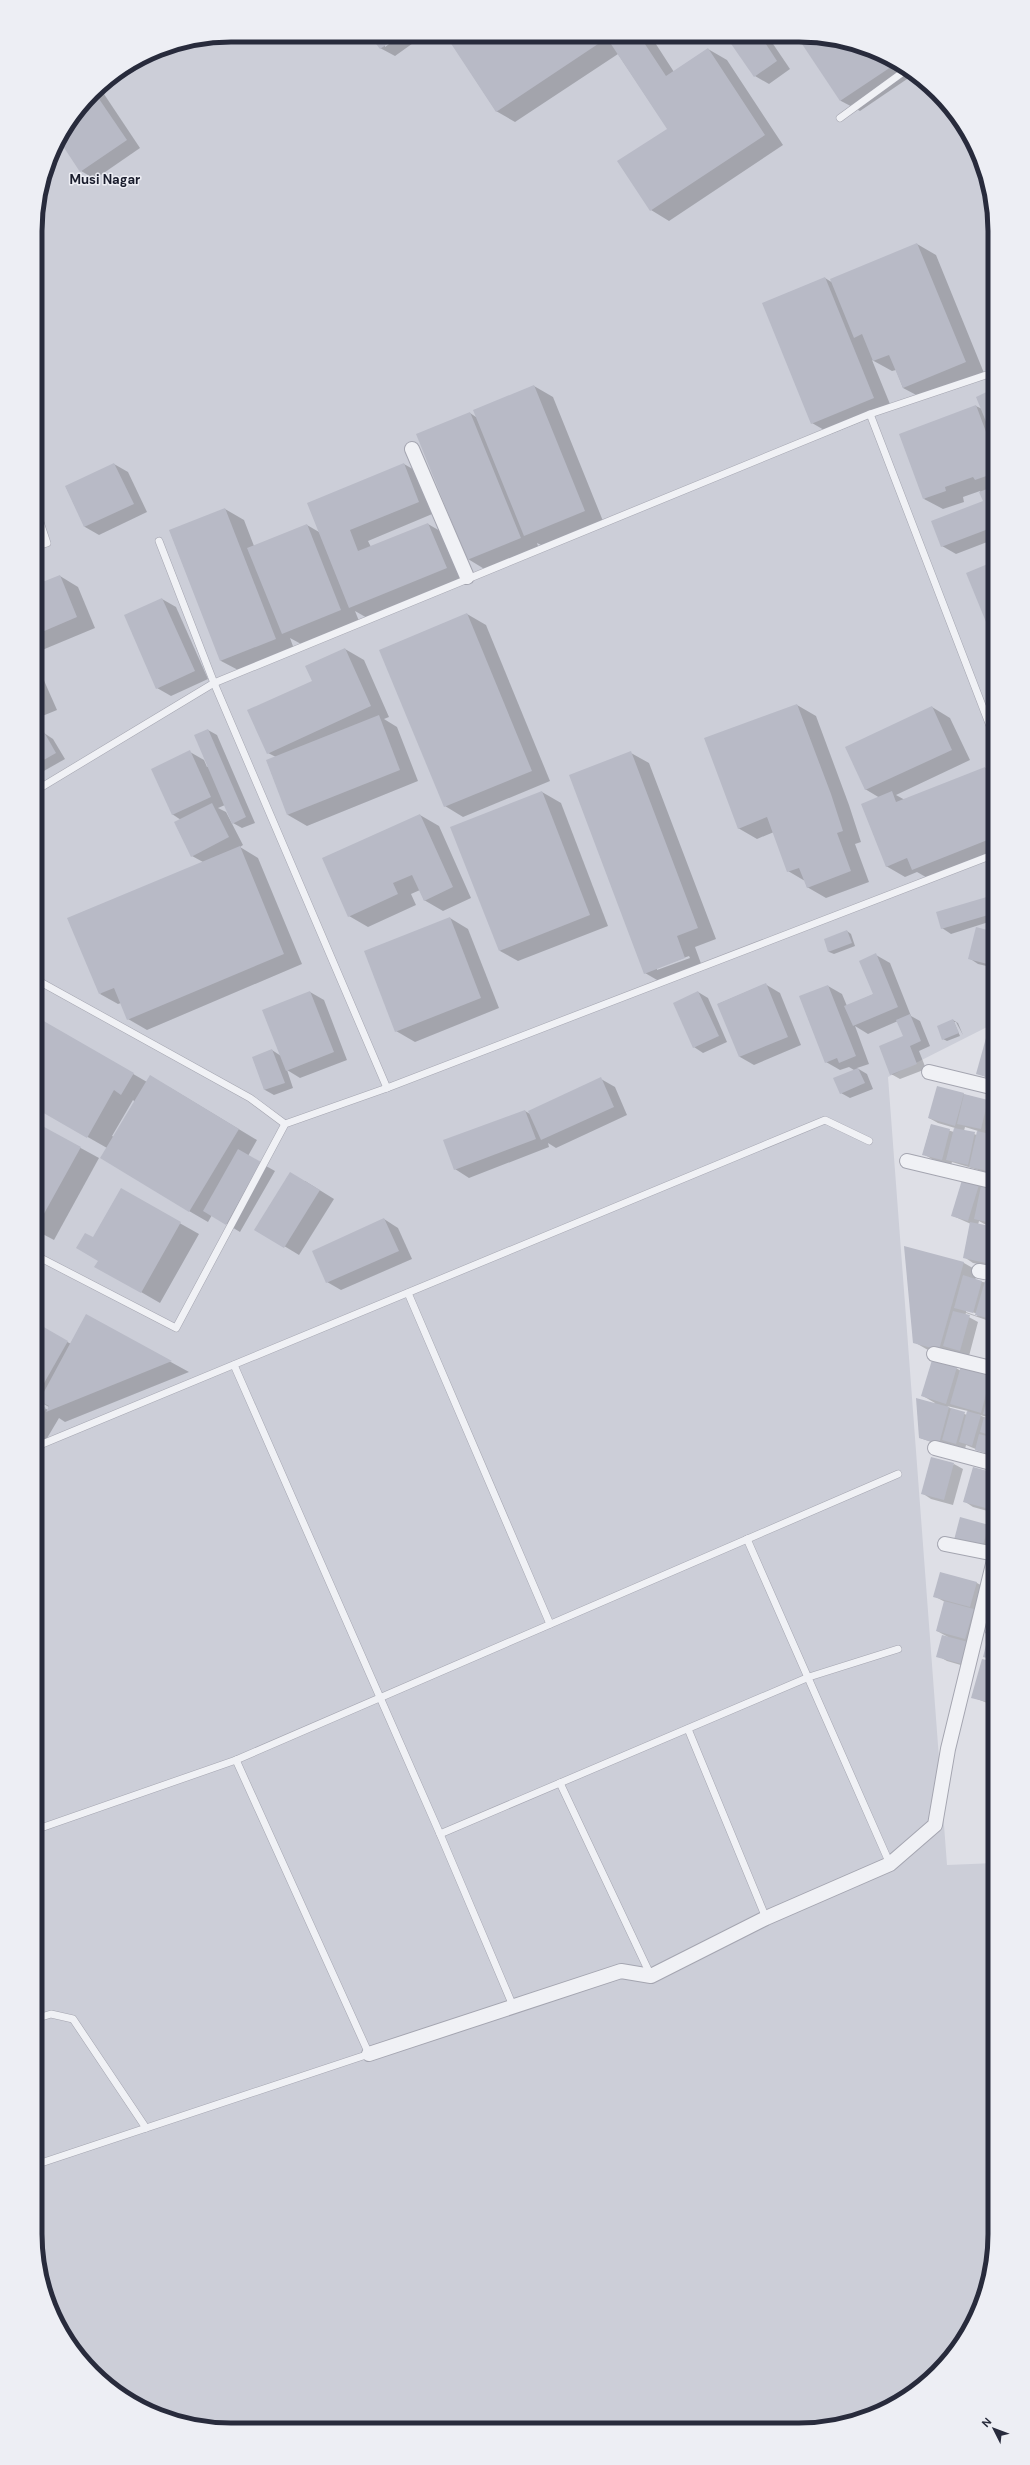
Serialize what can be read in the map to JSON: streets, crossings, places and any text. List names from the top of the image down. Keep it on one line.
{"districts":["Musi Nagar"],"north":"top left"}
